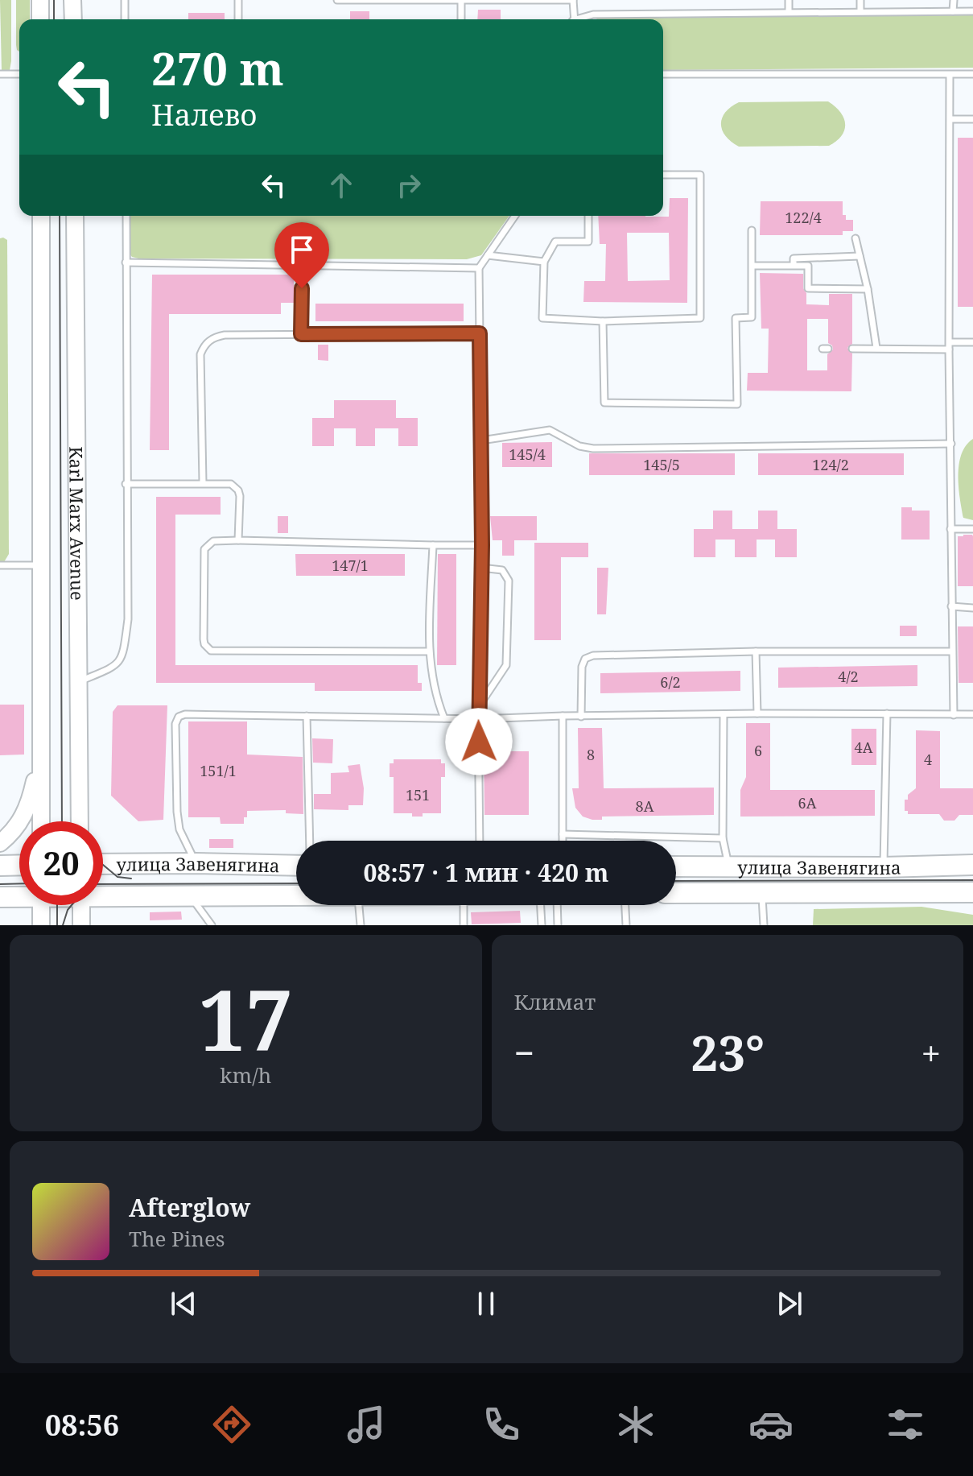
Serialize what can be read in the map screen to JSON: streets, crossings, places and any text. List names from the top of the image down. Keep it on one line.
{"streets":{"main road":["Karl Marx Avenue","улица Завенягина"]},"house_numbers":["122/4","145/4","145/5","124/2","147/1","4/2","6/2","4А","6","8","4","151/1","151","6А","8А"],"page":{"turn":["270 m","Налево"],"limit":"20","trip":"08:57 · 1 мин · 420 m","tile":[["17","km/h"],"Климат"],"heat":["−","23°","+"],"song":["Afterglow","The Pines"],"tabs":"08:56"}}
